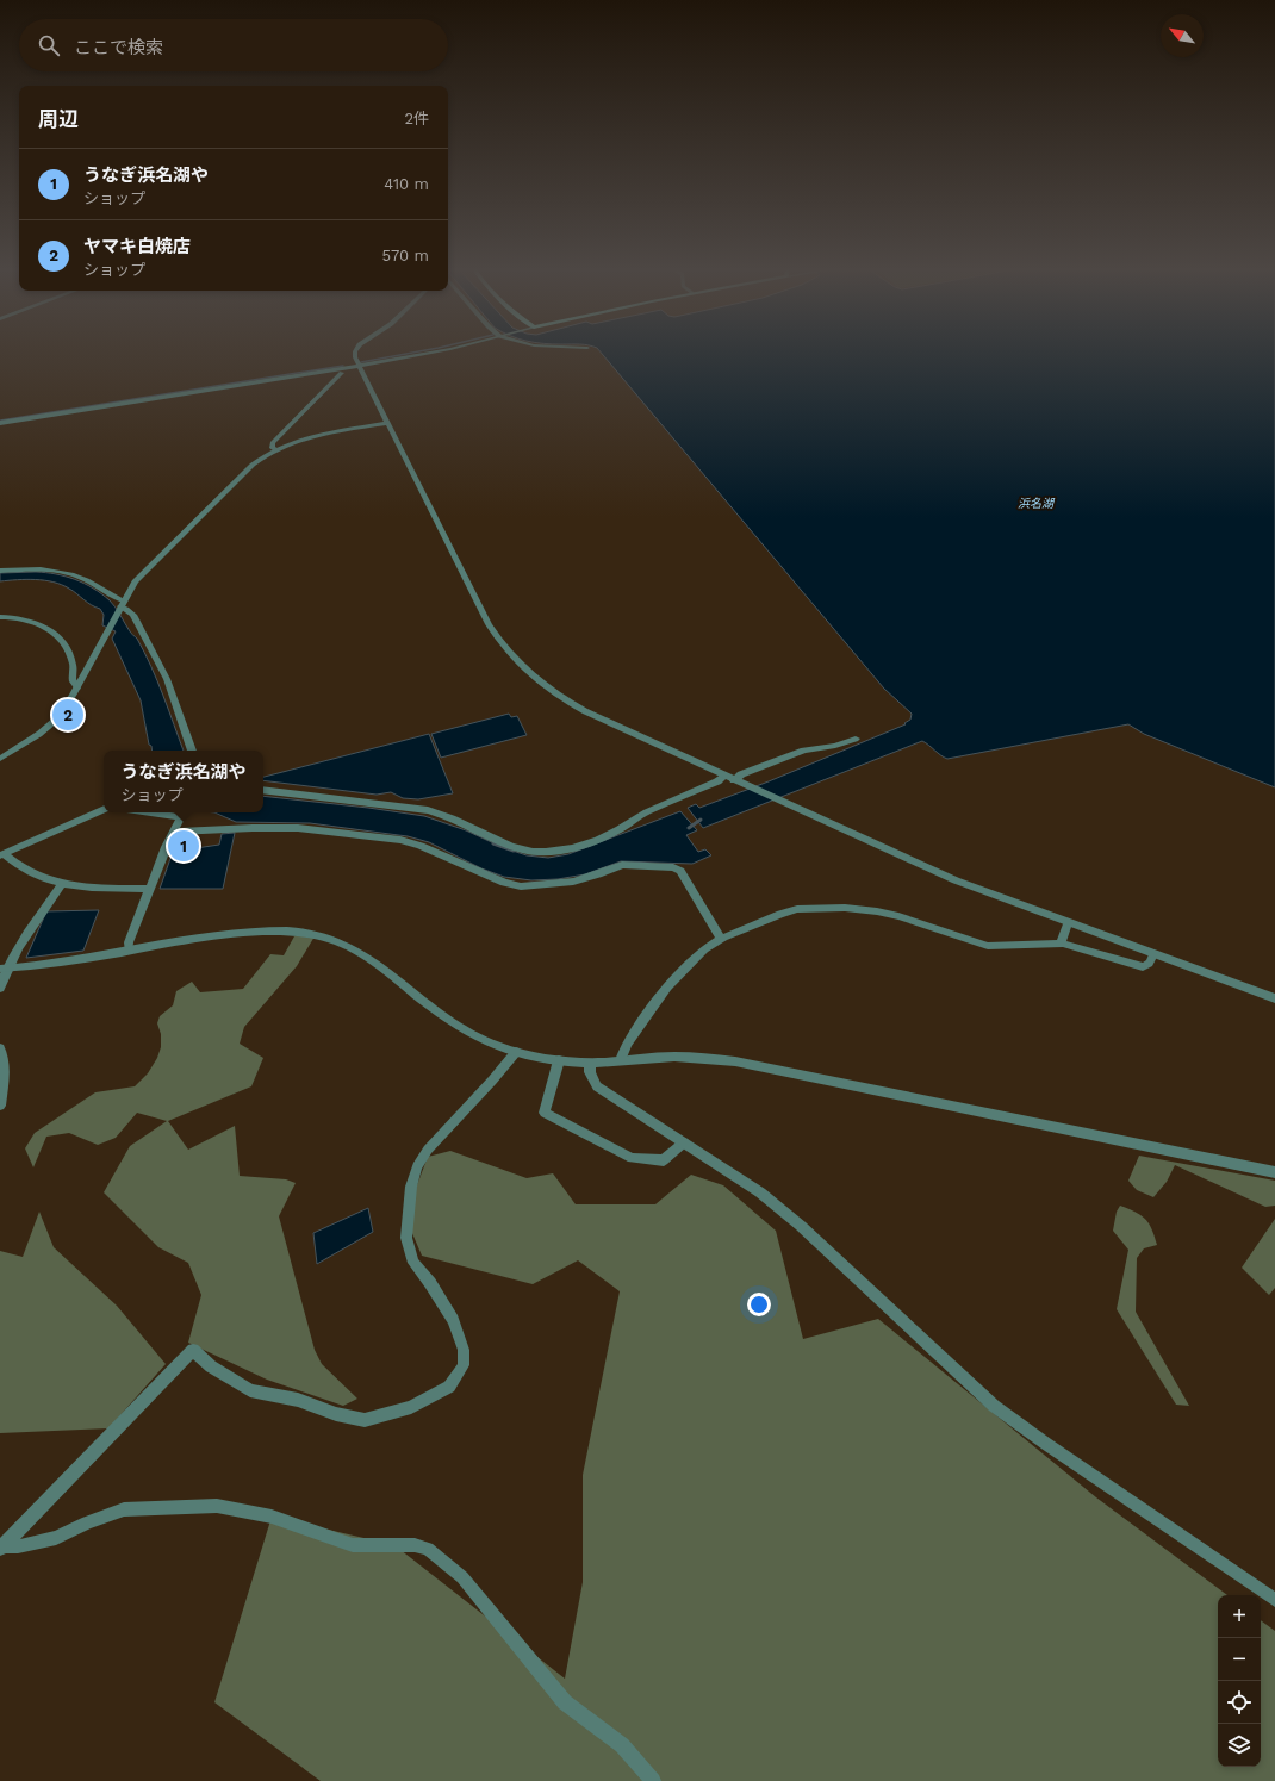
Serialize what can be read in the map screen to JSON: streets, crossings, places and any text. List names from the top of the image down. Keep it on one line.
{"water":["浜名湖"],"north":"top left","page":{"search":"ここで検索","heading":["周辺","2件"],"list":[{"mark":"1","name":"うなぎ浜名湖や","note":"ショップ","value":"410 m"},{"mark":"2","name":"ヤマキ白焼店","note":"ショップ","value":"570 m"}],"pins":["2","1"],"popup":["うなぎ浜名湖や","ショップ"],"map_buttons":["+","−"]}}
